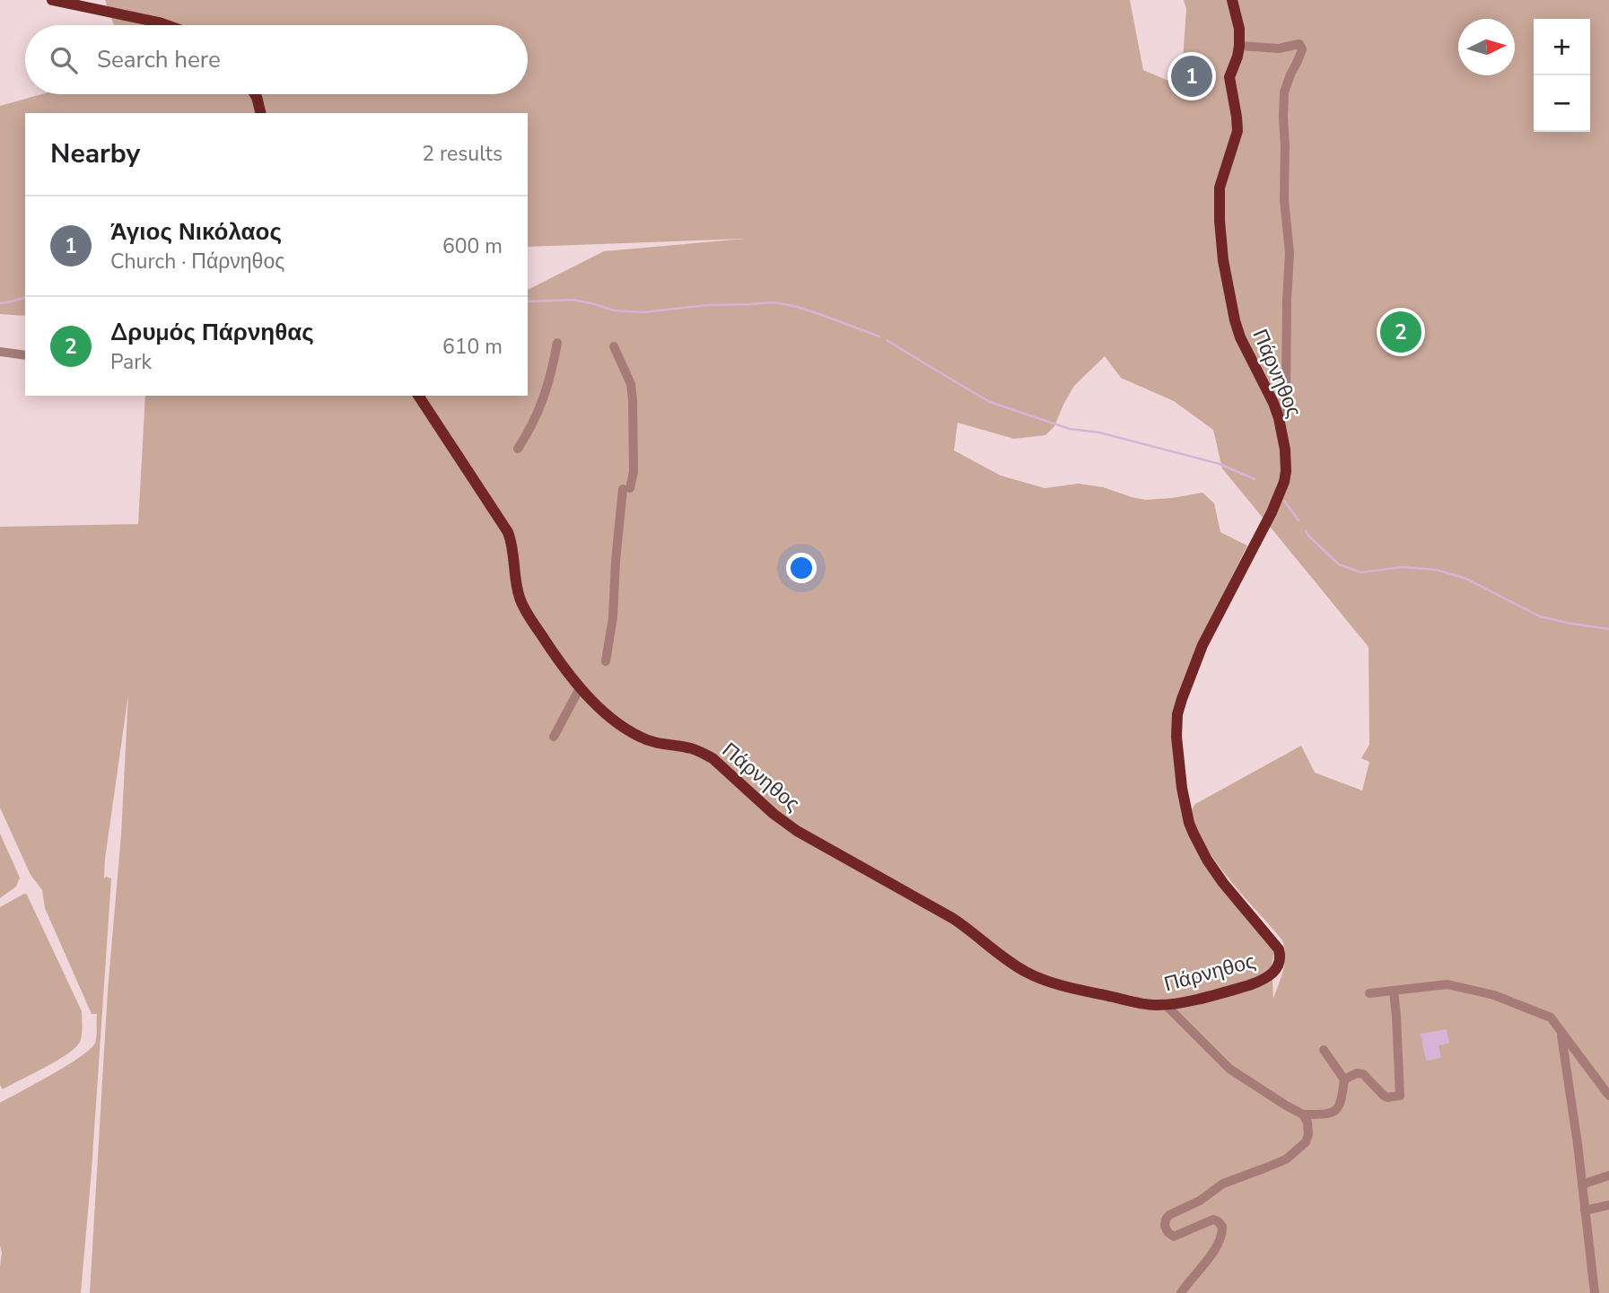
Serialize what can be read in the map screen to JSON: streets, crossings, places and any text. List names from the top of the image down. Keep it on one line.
{"streets":{"main road":["Πάρνηθος"]},"north":"right","page":{"map_buttons":["+","−"],"search":"Search here","pins":["1","2"],"heading":["Nearby","2 results"],"list":[{"mark":"1","name":"Άγιος Νικόλαος","note":"Church · Πάρνηθος","value":"600 m"},{"mark":"2","name":"Δρυμός Πάρνηθας","note":"Park","value":"610 m"}]}}
